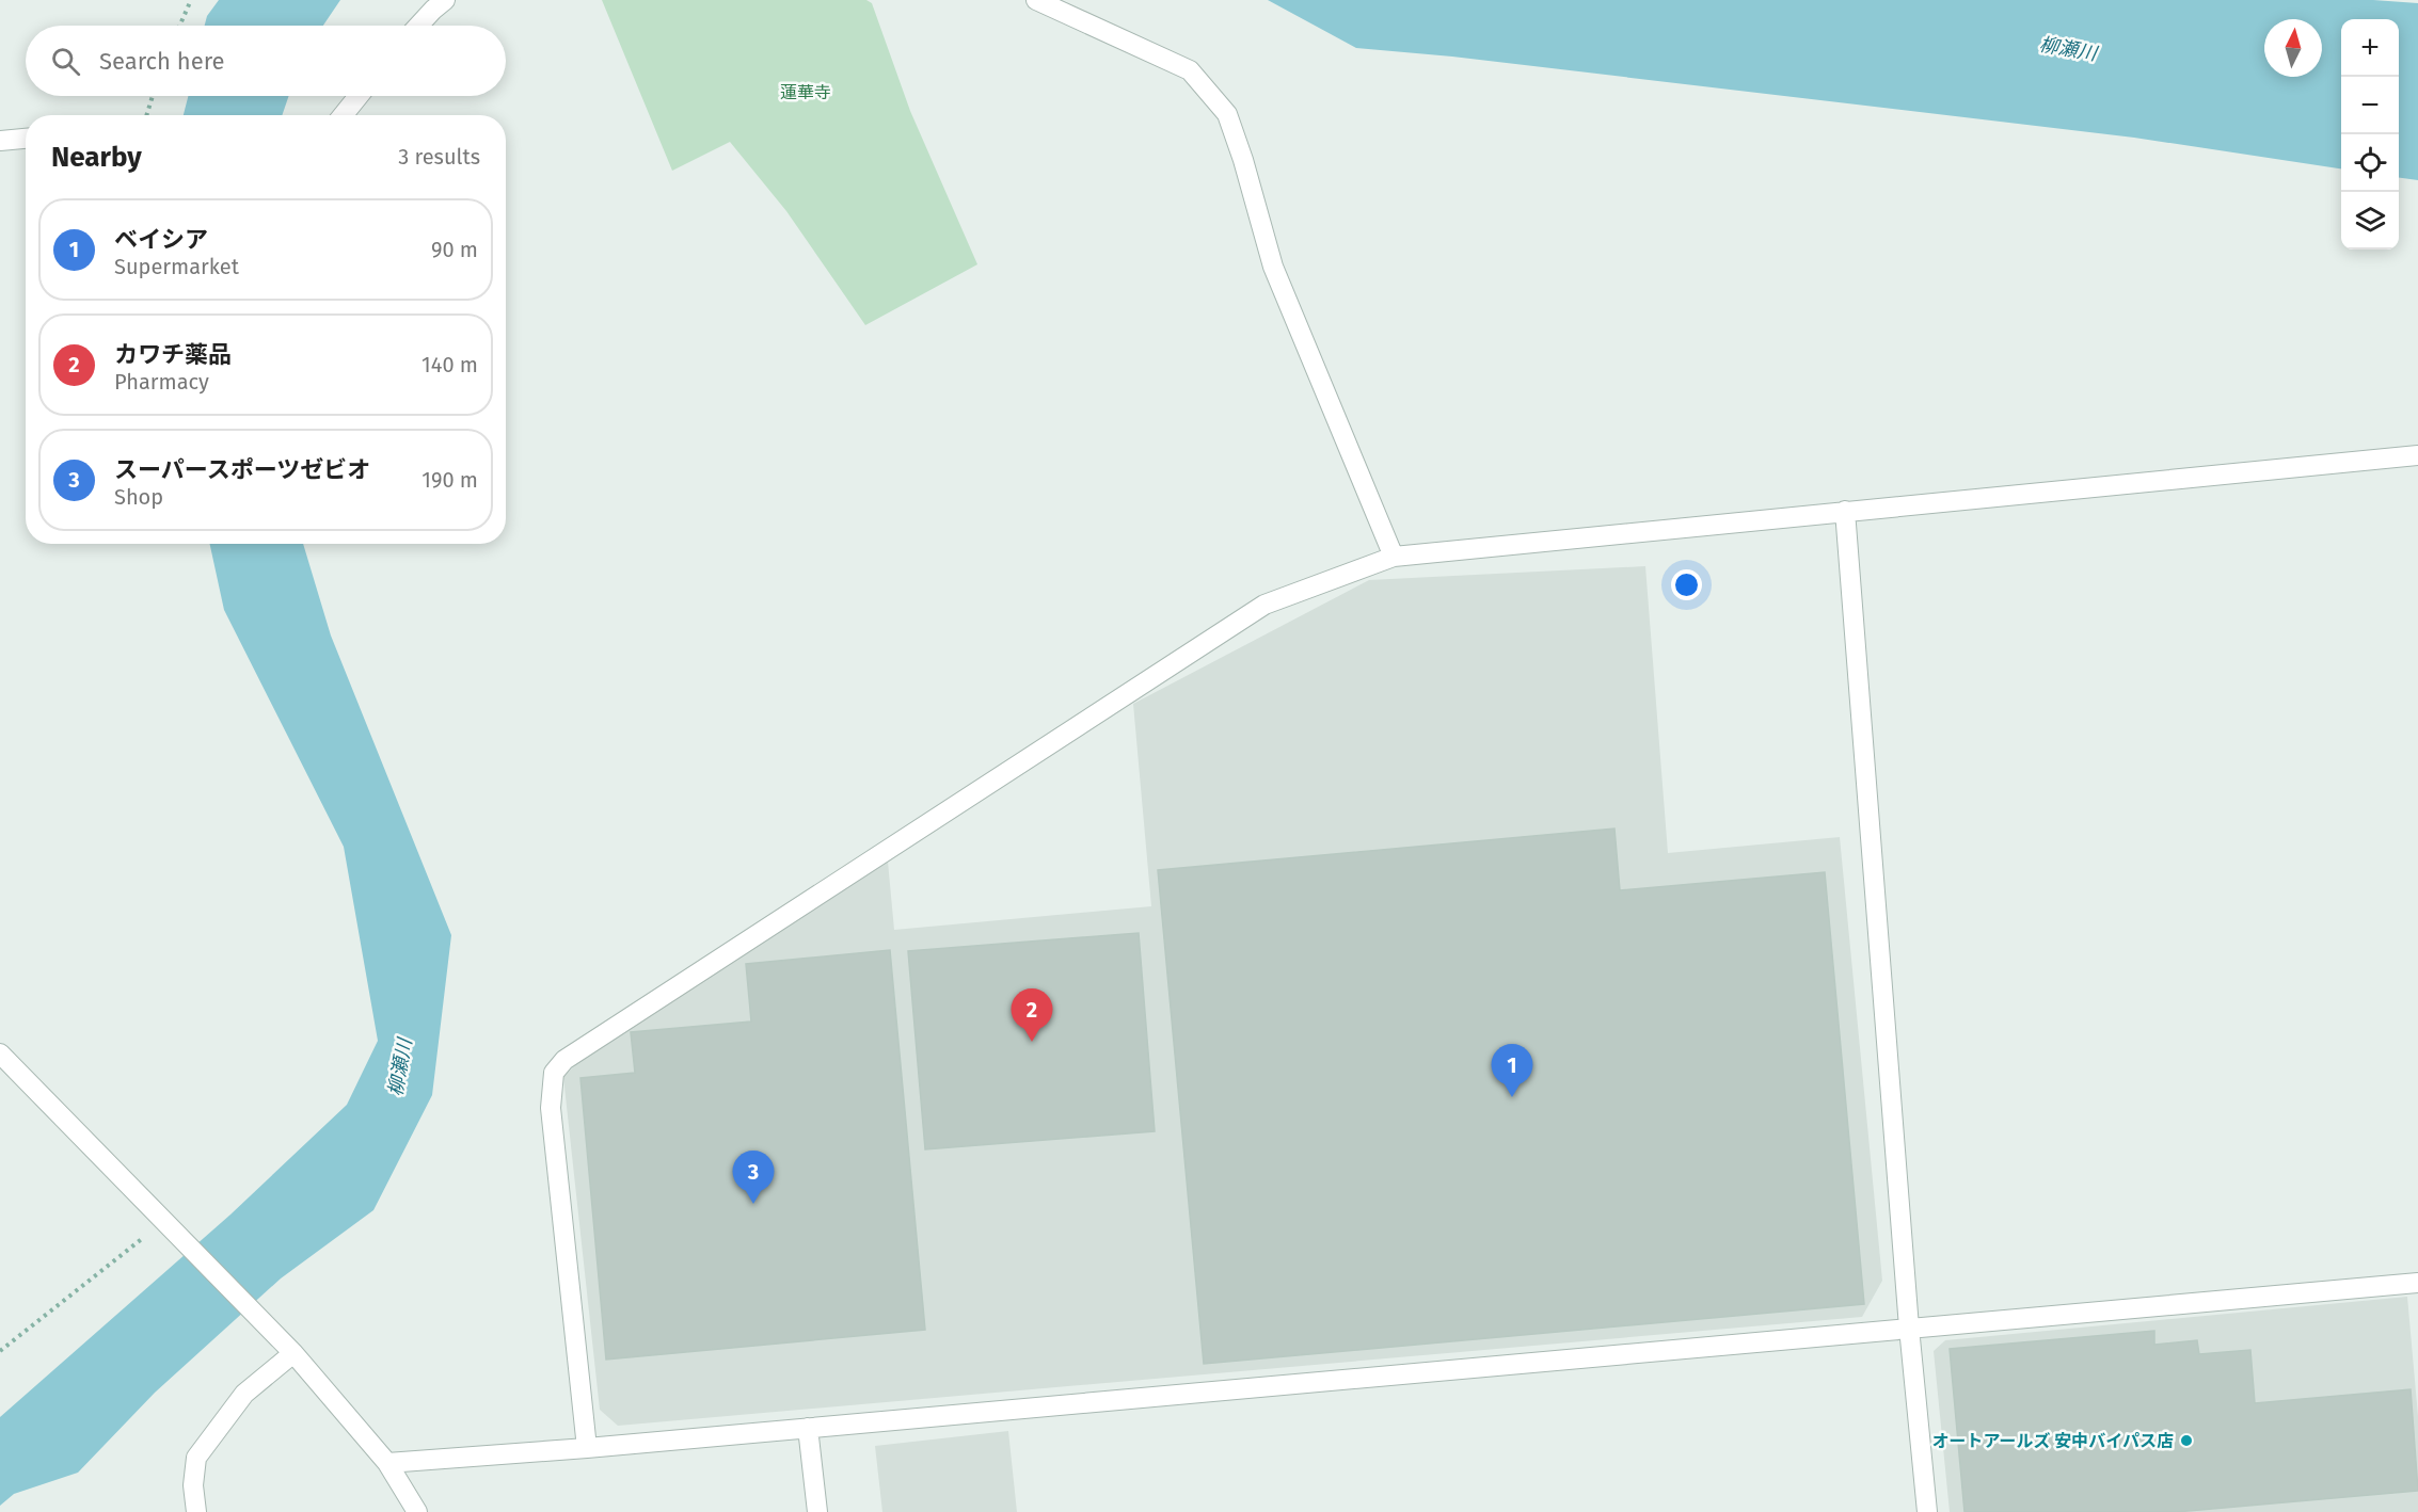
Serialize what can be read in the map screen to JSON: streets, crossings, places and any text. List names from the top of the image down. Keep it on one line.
{"water":["柳瀬川"],"parks":["蓮華寺"],"places":["オートアールズ 安中バイパス店"],"north":"top","page":{"map_buttons":["+","−"],"search":"Search here","heading":["Nearby","3 results"],"list":[{"mark":"1","name":"ベイシア","note":"Supermarket","value":"90 m"},{"mark":"2","name":"カワチ薬品","note":"Pharmacy","value":"140 m"},{"mark":"3","name":"スーパースポーツゼビオ","note":"Shop","value":"190 m"}],"pins":["2","1","3"]}}
